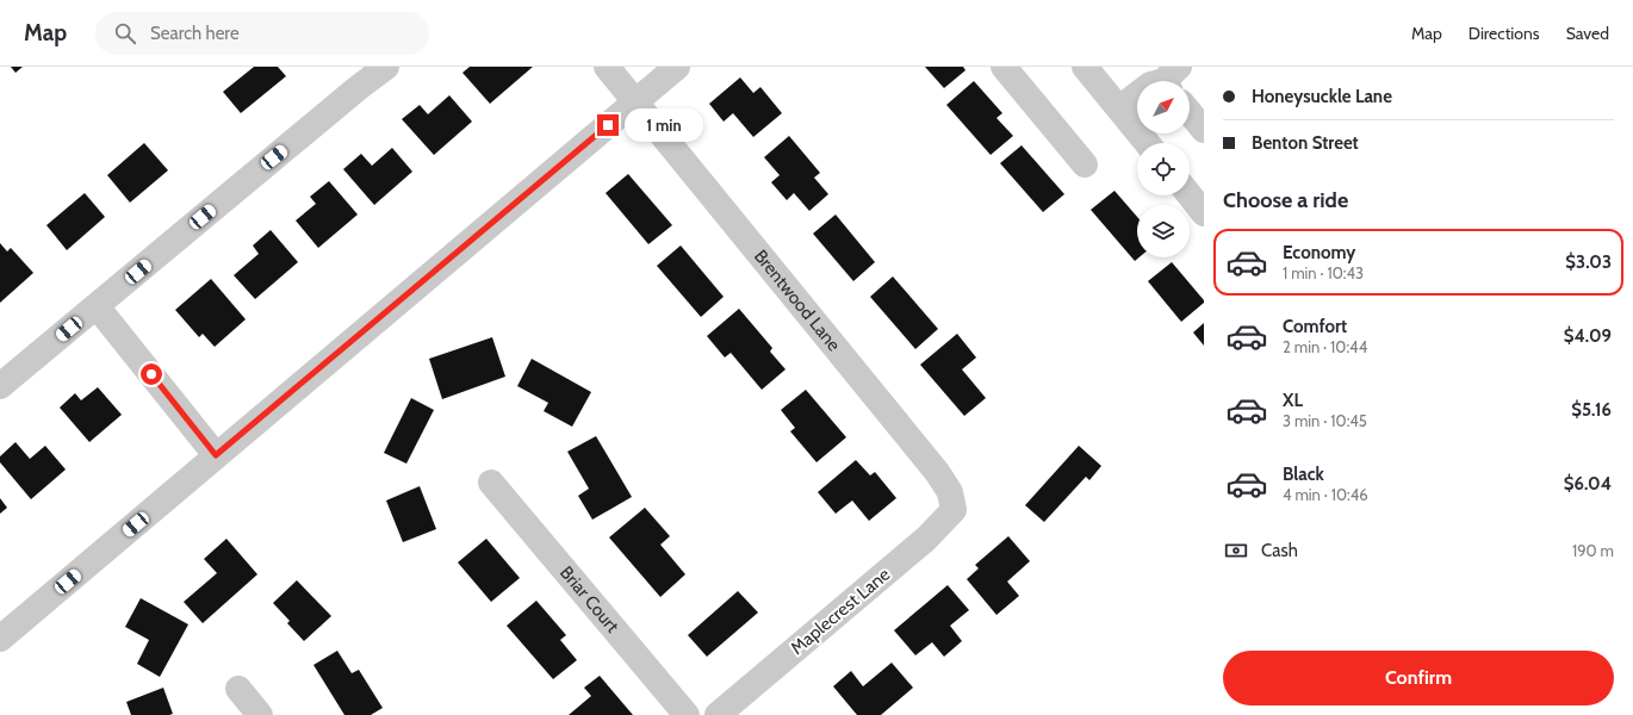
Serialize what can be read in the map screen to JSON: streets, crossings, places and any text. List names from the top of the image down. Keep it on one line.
{"streets":{"street":["Brentwood Lane","Briar Court","Maplecrest Lane"]},"crossings":[["Brentwood Lane","Maplecrest Lane"]],"north":"top right","page":{"header":"Map","search":"Search here","nav":["Map","Directions","Saved"],"banner":["Honeysuckle Lane","Benton Street"],"bubble":"1 min","heading":"Choose a ride","list":[{"name":"Economy","note":"1 min · 10:43","value":"$3.03"},{"name":"Comfort","note":"2 min · 10:44","value":"$4.09"},{"name":"XL","note":"3 min · 10:45","value":"$5.16"},{"name":"Black","note":"4 min · 10:46","value":"$6.04"}],"pay":["Cash","190 m"],"buttons":"Confirm"}}
